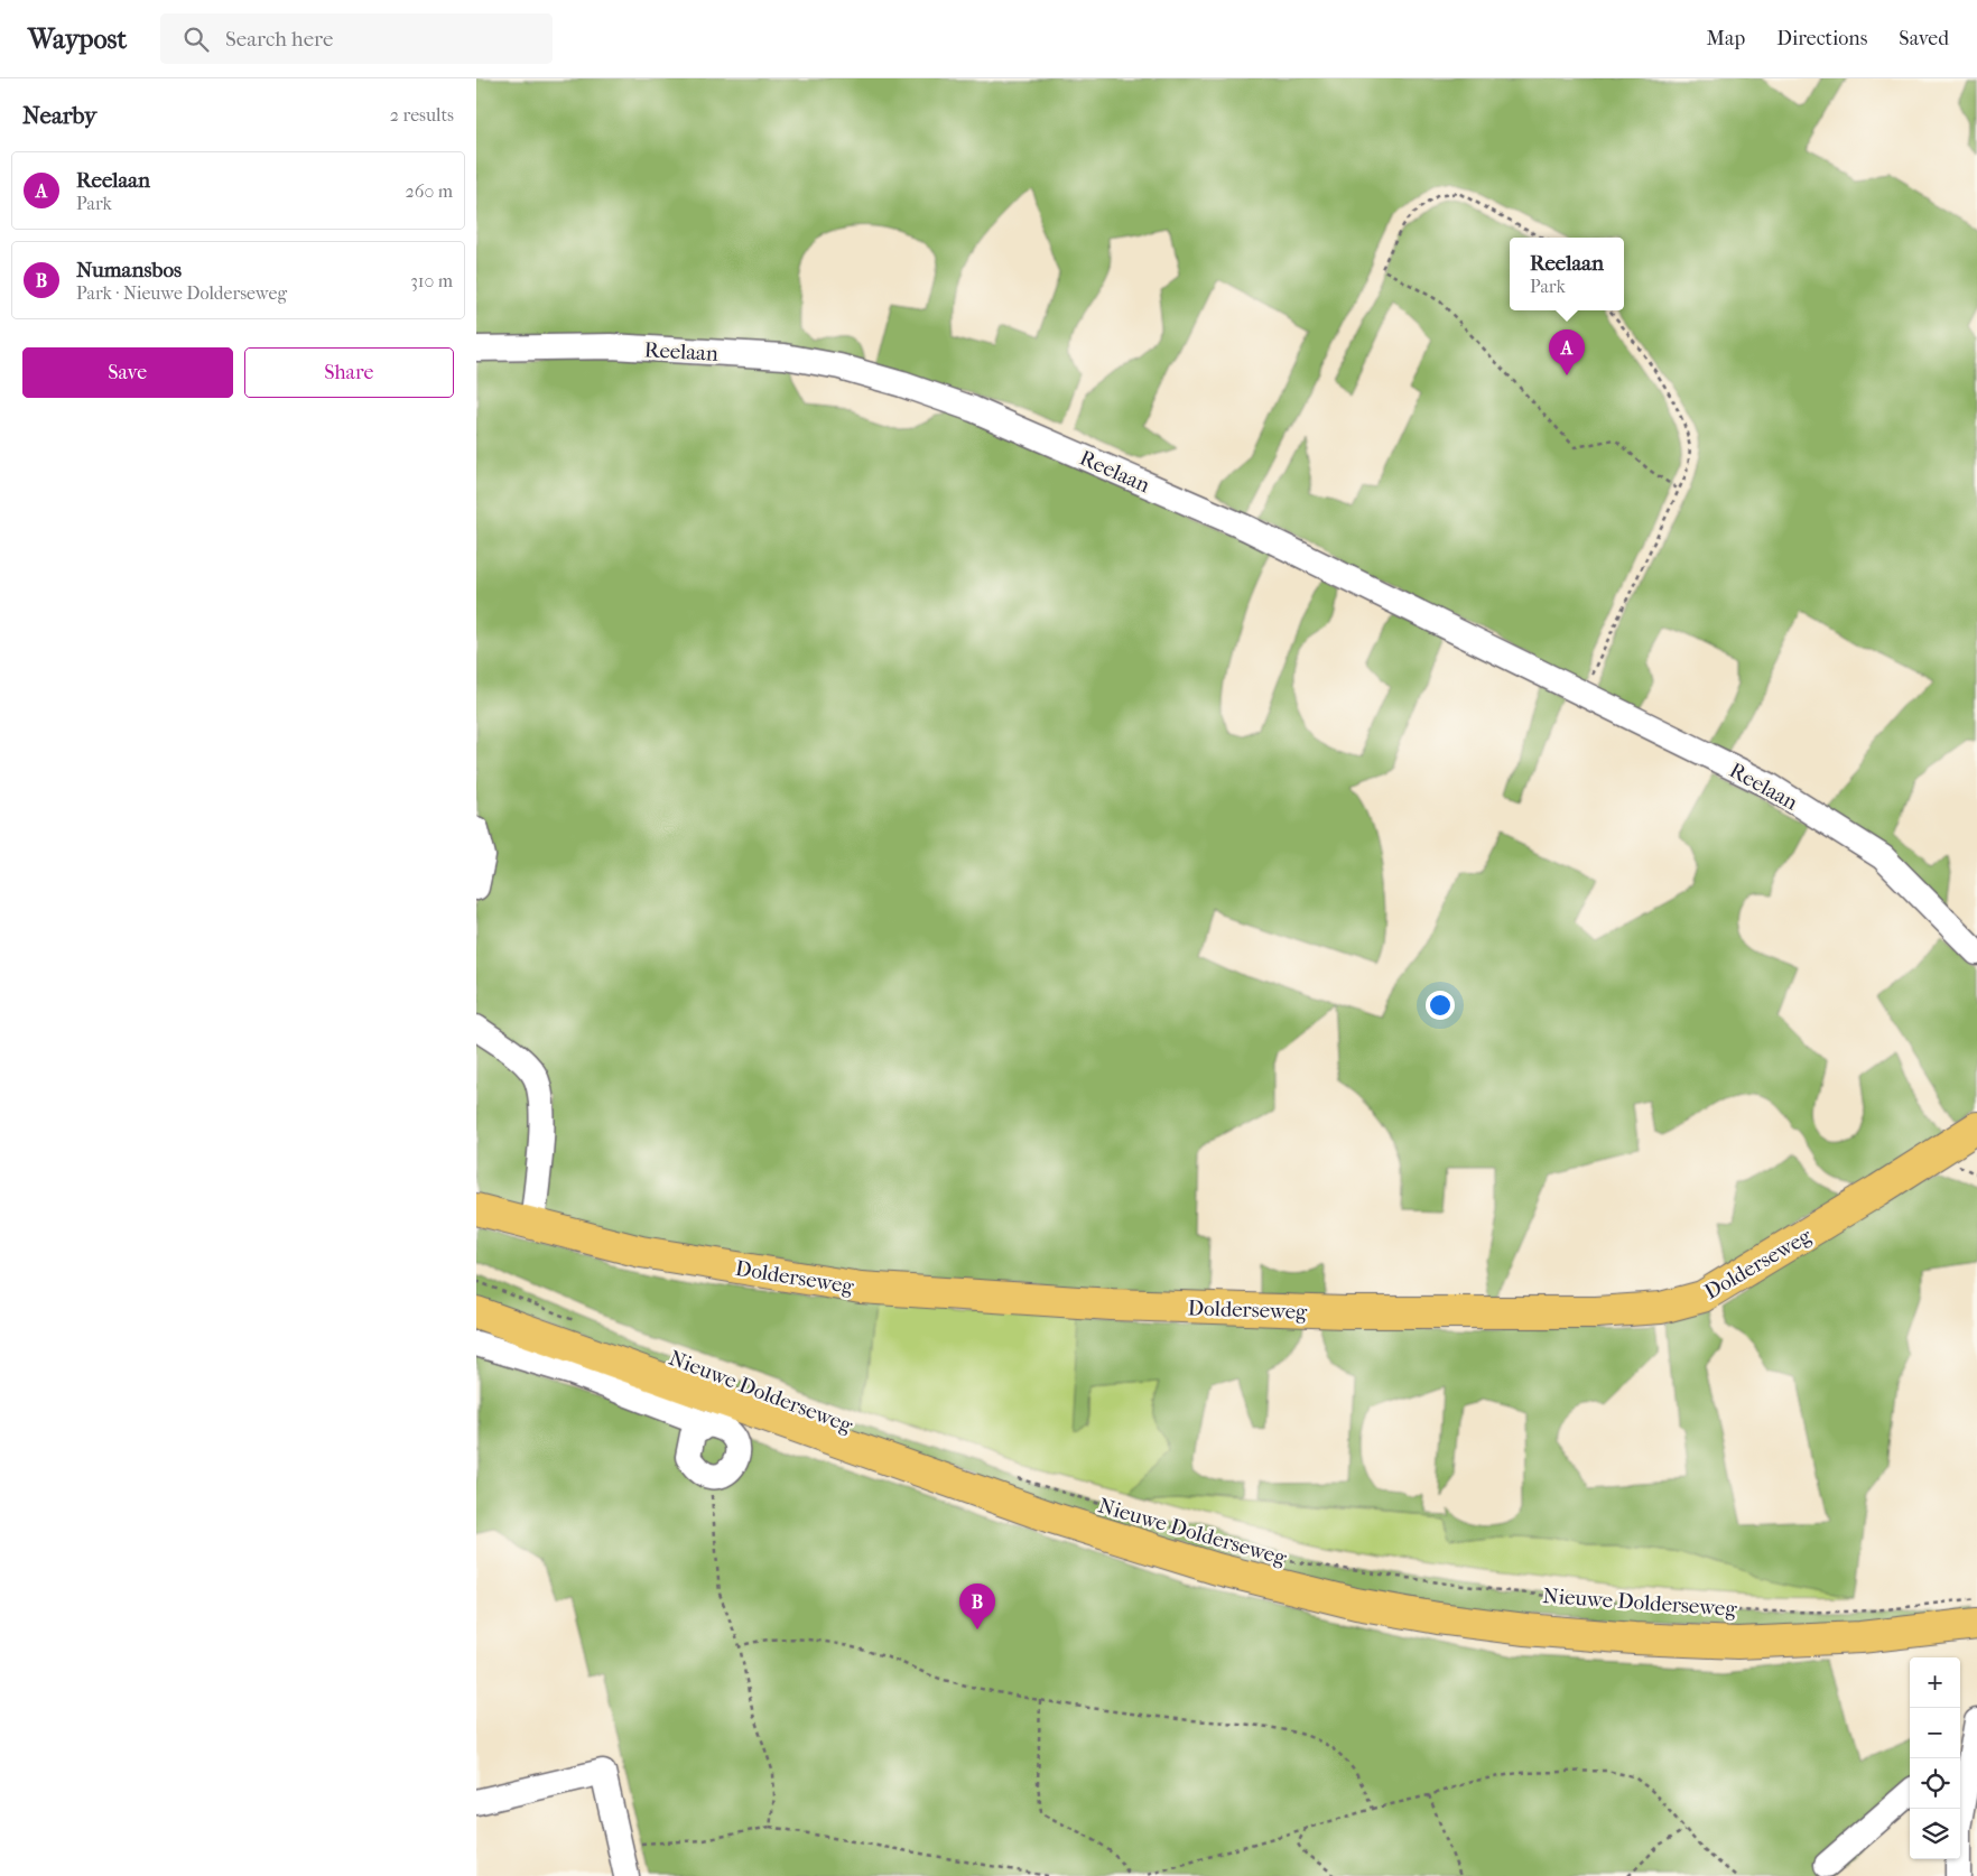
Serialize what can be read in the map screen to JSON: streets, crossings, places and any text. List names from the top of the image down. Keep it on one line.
{"streets":{"main road":["Dolderseweg","Nieuwe Dolderseweg"],"street":["Reelaan"]},"page":{"header":"Waypost","search":"Search here","nav":["Map","Directions","Saved"],"heading":["Nearby","2 results"],"list":[{"mark":"A","name":"Reelaan","note":"Park","value":"260 m"},{"mark":"B","name":"Numansbos","note":"Park · Nieuwe Dolderseweg","value":"310 m"}],"popup":["Reelaan","Park"],"pins":["A","B"],"buttons":["Save","Share"],"map_buttons":["+","−"]}}
